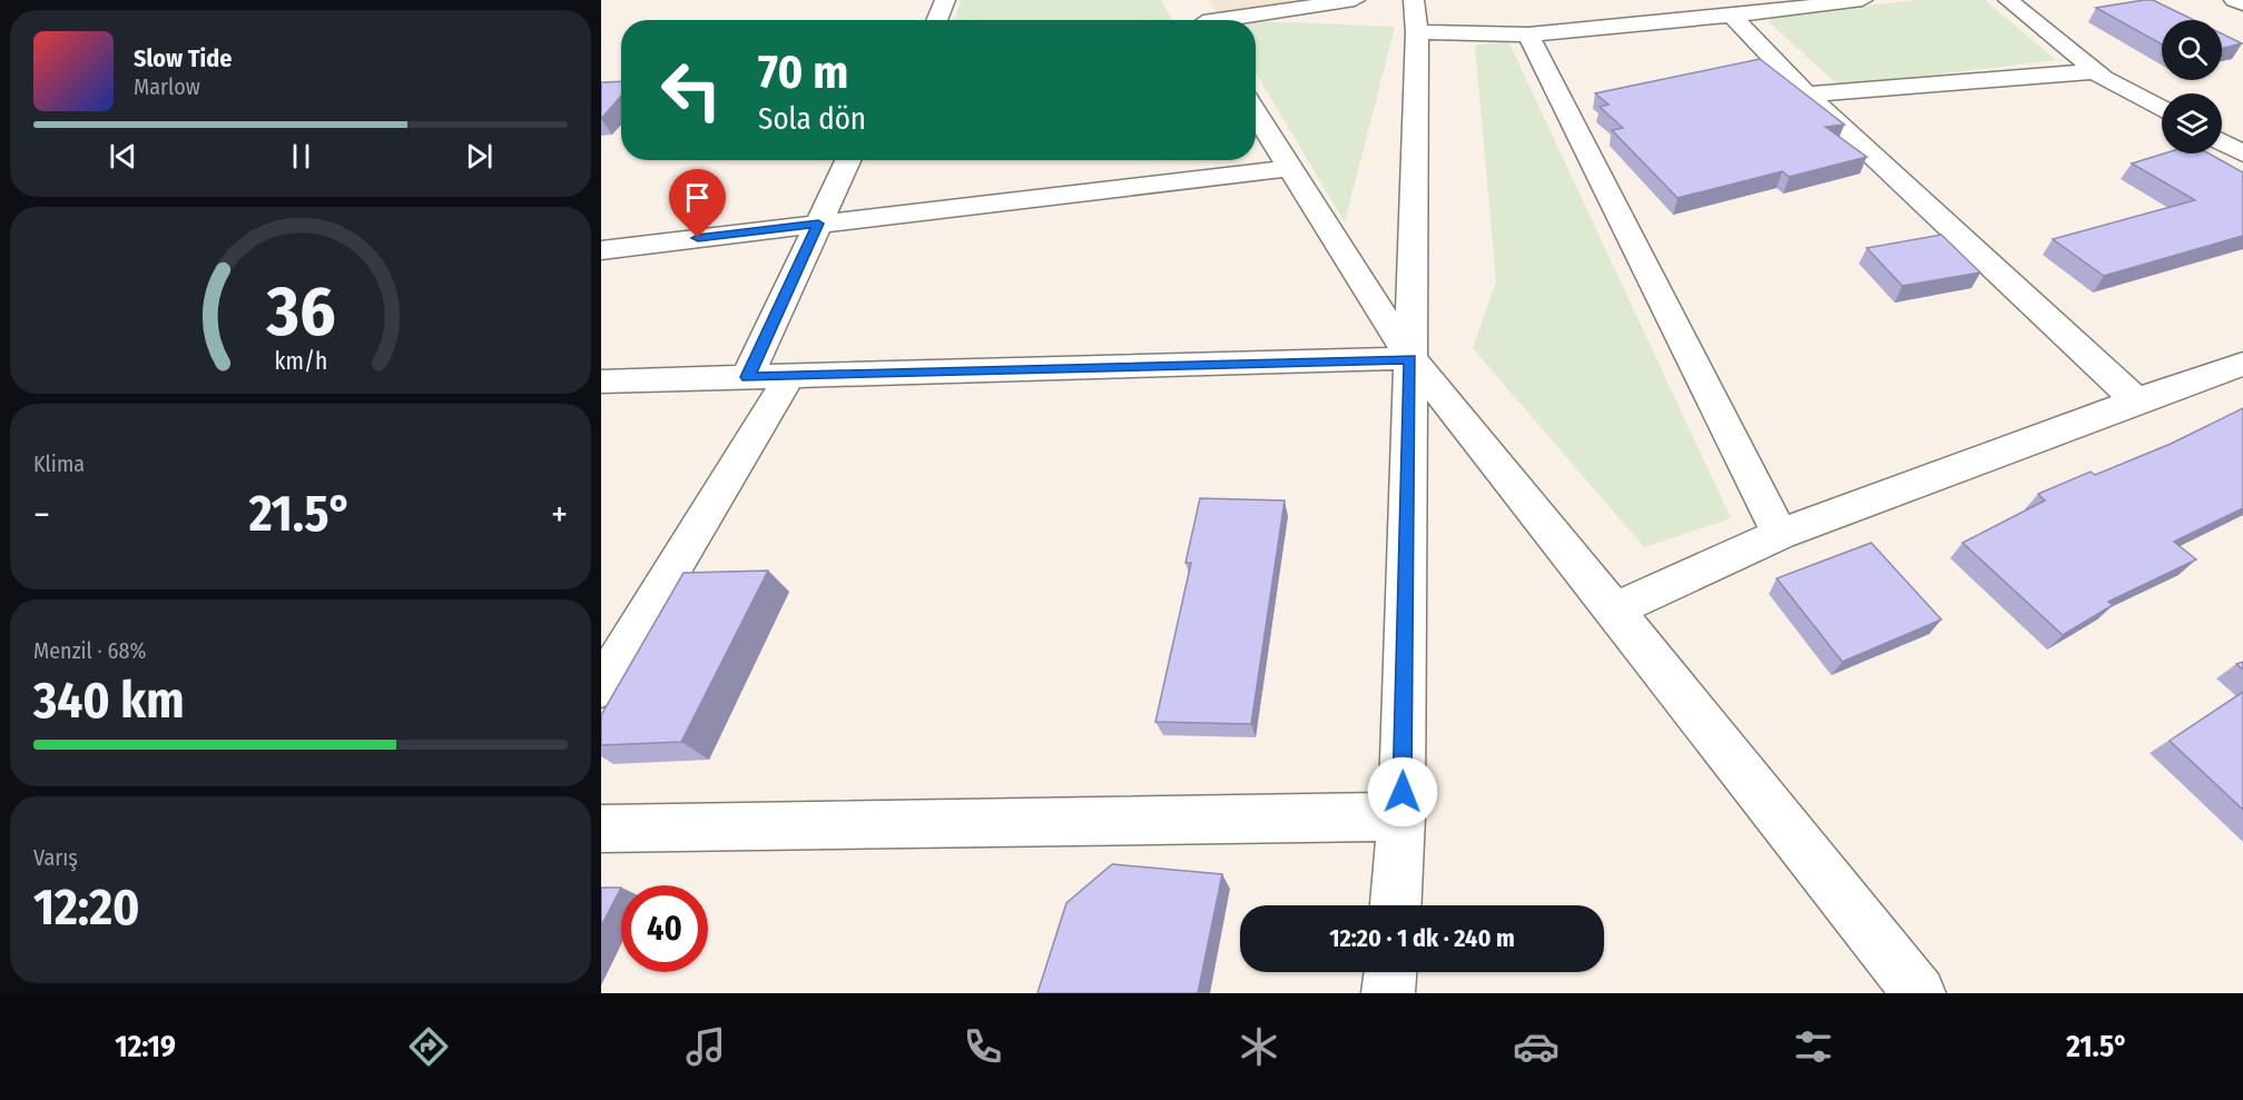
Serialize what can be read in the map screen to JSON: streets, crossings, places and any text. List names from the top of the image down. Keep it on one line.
{"page":{"turn":["70 m","Sola dön"],"song":["Slow Tide","Marlow"],"tile":["Klima",["Menzil · 68%","340 km"],["Varış","12:20"]],"heat":["−","21.5°","+"],"limit":"40","trip":"12:20 · 1 dk · 240 m","tabs":["12:19","21.5°"],"gauge":["36","km/h"]}}
